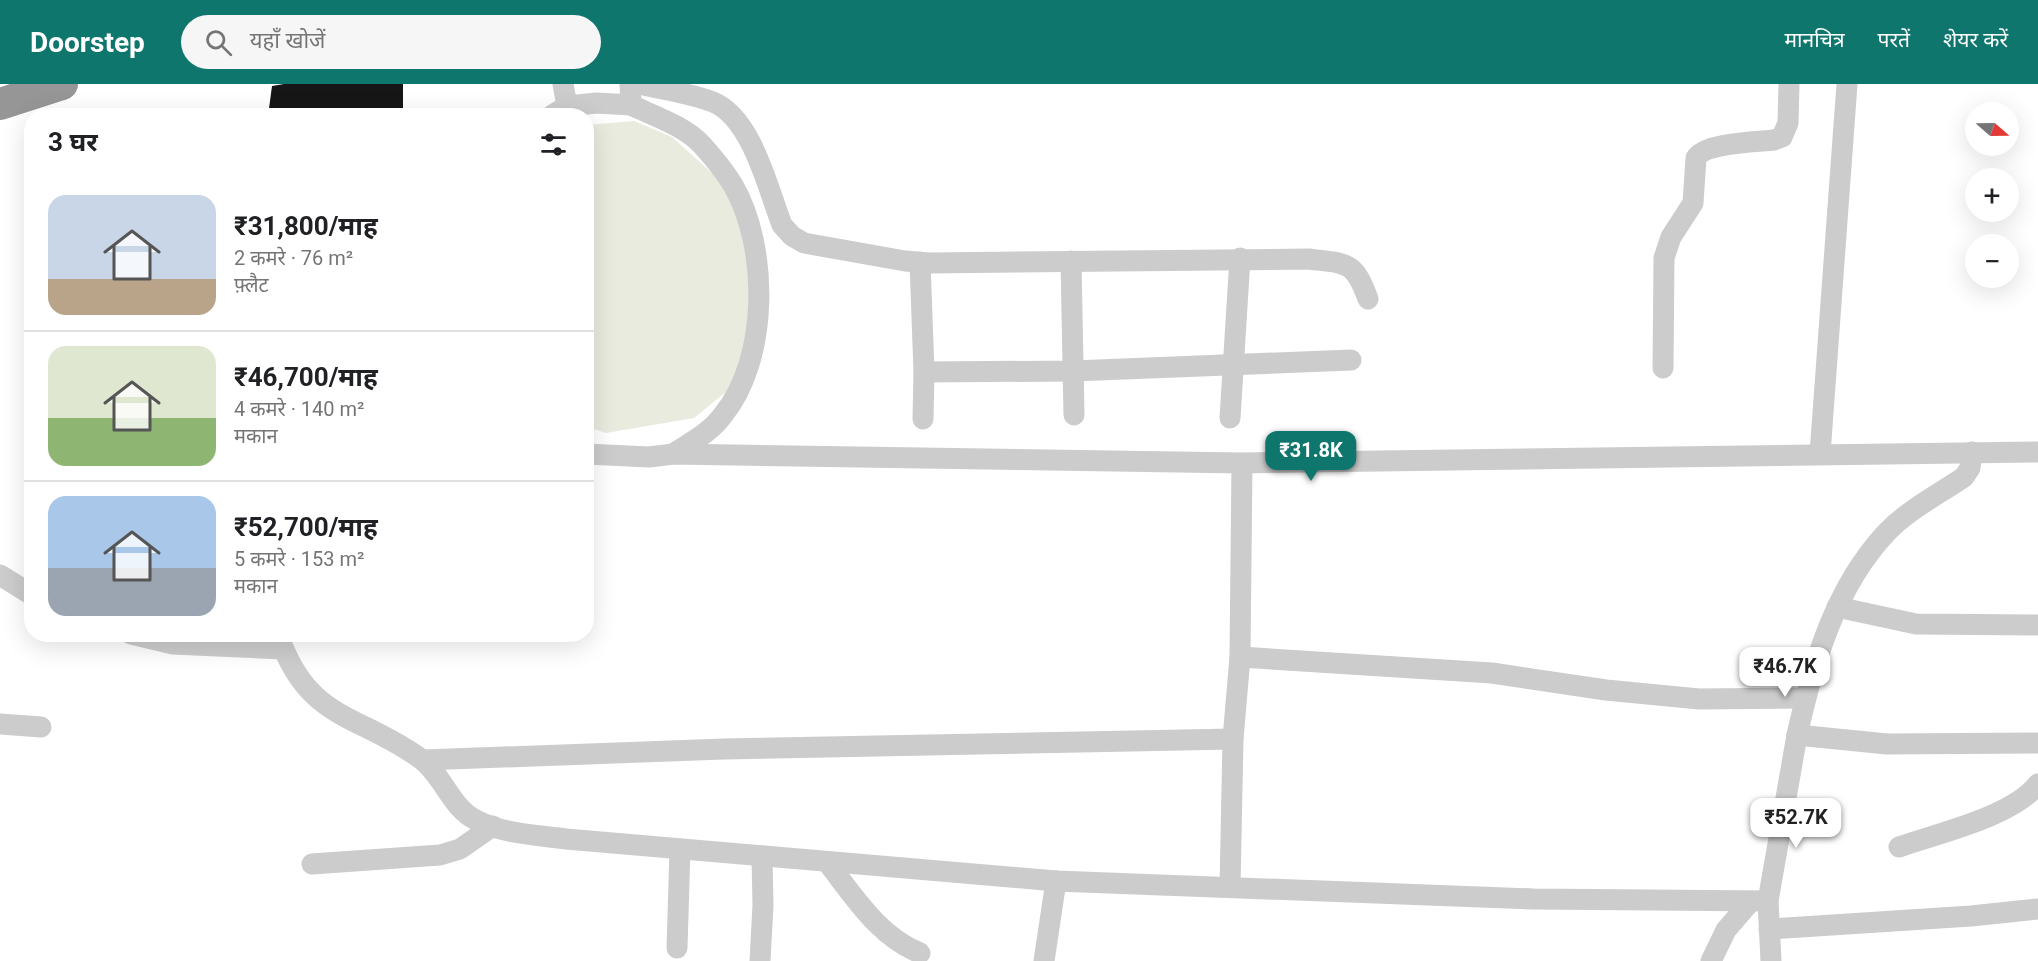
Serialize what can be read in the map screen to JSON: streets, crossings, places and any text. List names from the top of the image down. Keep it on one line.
{"north":"right","page":{"header":"Doorstep","search":"यहाँ खोजें","nav":["मानचित्र","परतें","शेयर करें"],"map_buttons":["+","−"],"heading":"3 घर","list":[{"name":"₹31,800/माह","note":"2 कमरे · 76 m² · फ़्लैट"},{"name":"₹46,700/माह","note":"4 कमरे · 140 m² · मकान"},{"name":"₹52,700/माह","note":"5 कमरे · 153 m² · मकान"}],"price":["₹31.8K","₹46.7K","₹52.7K"]}}
